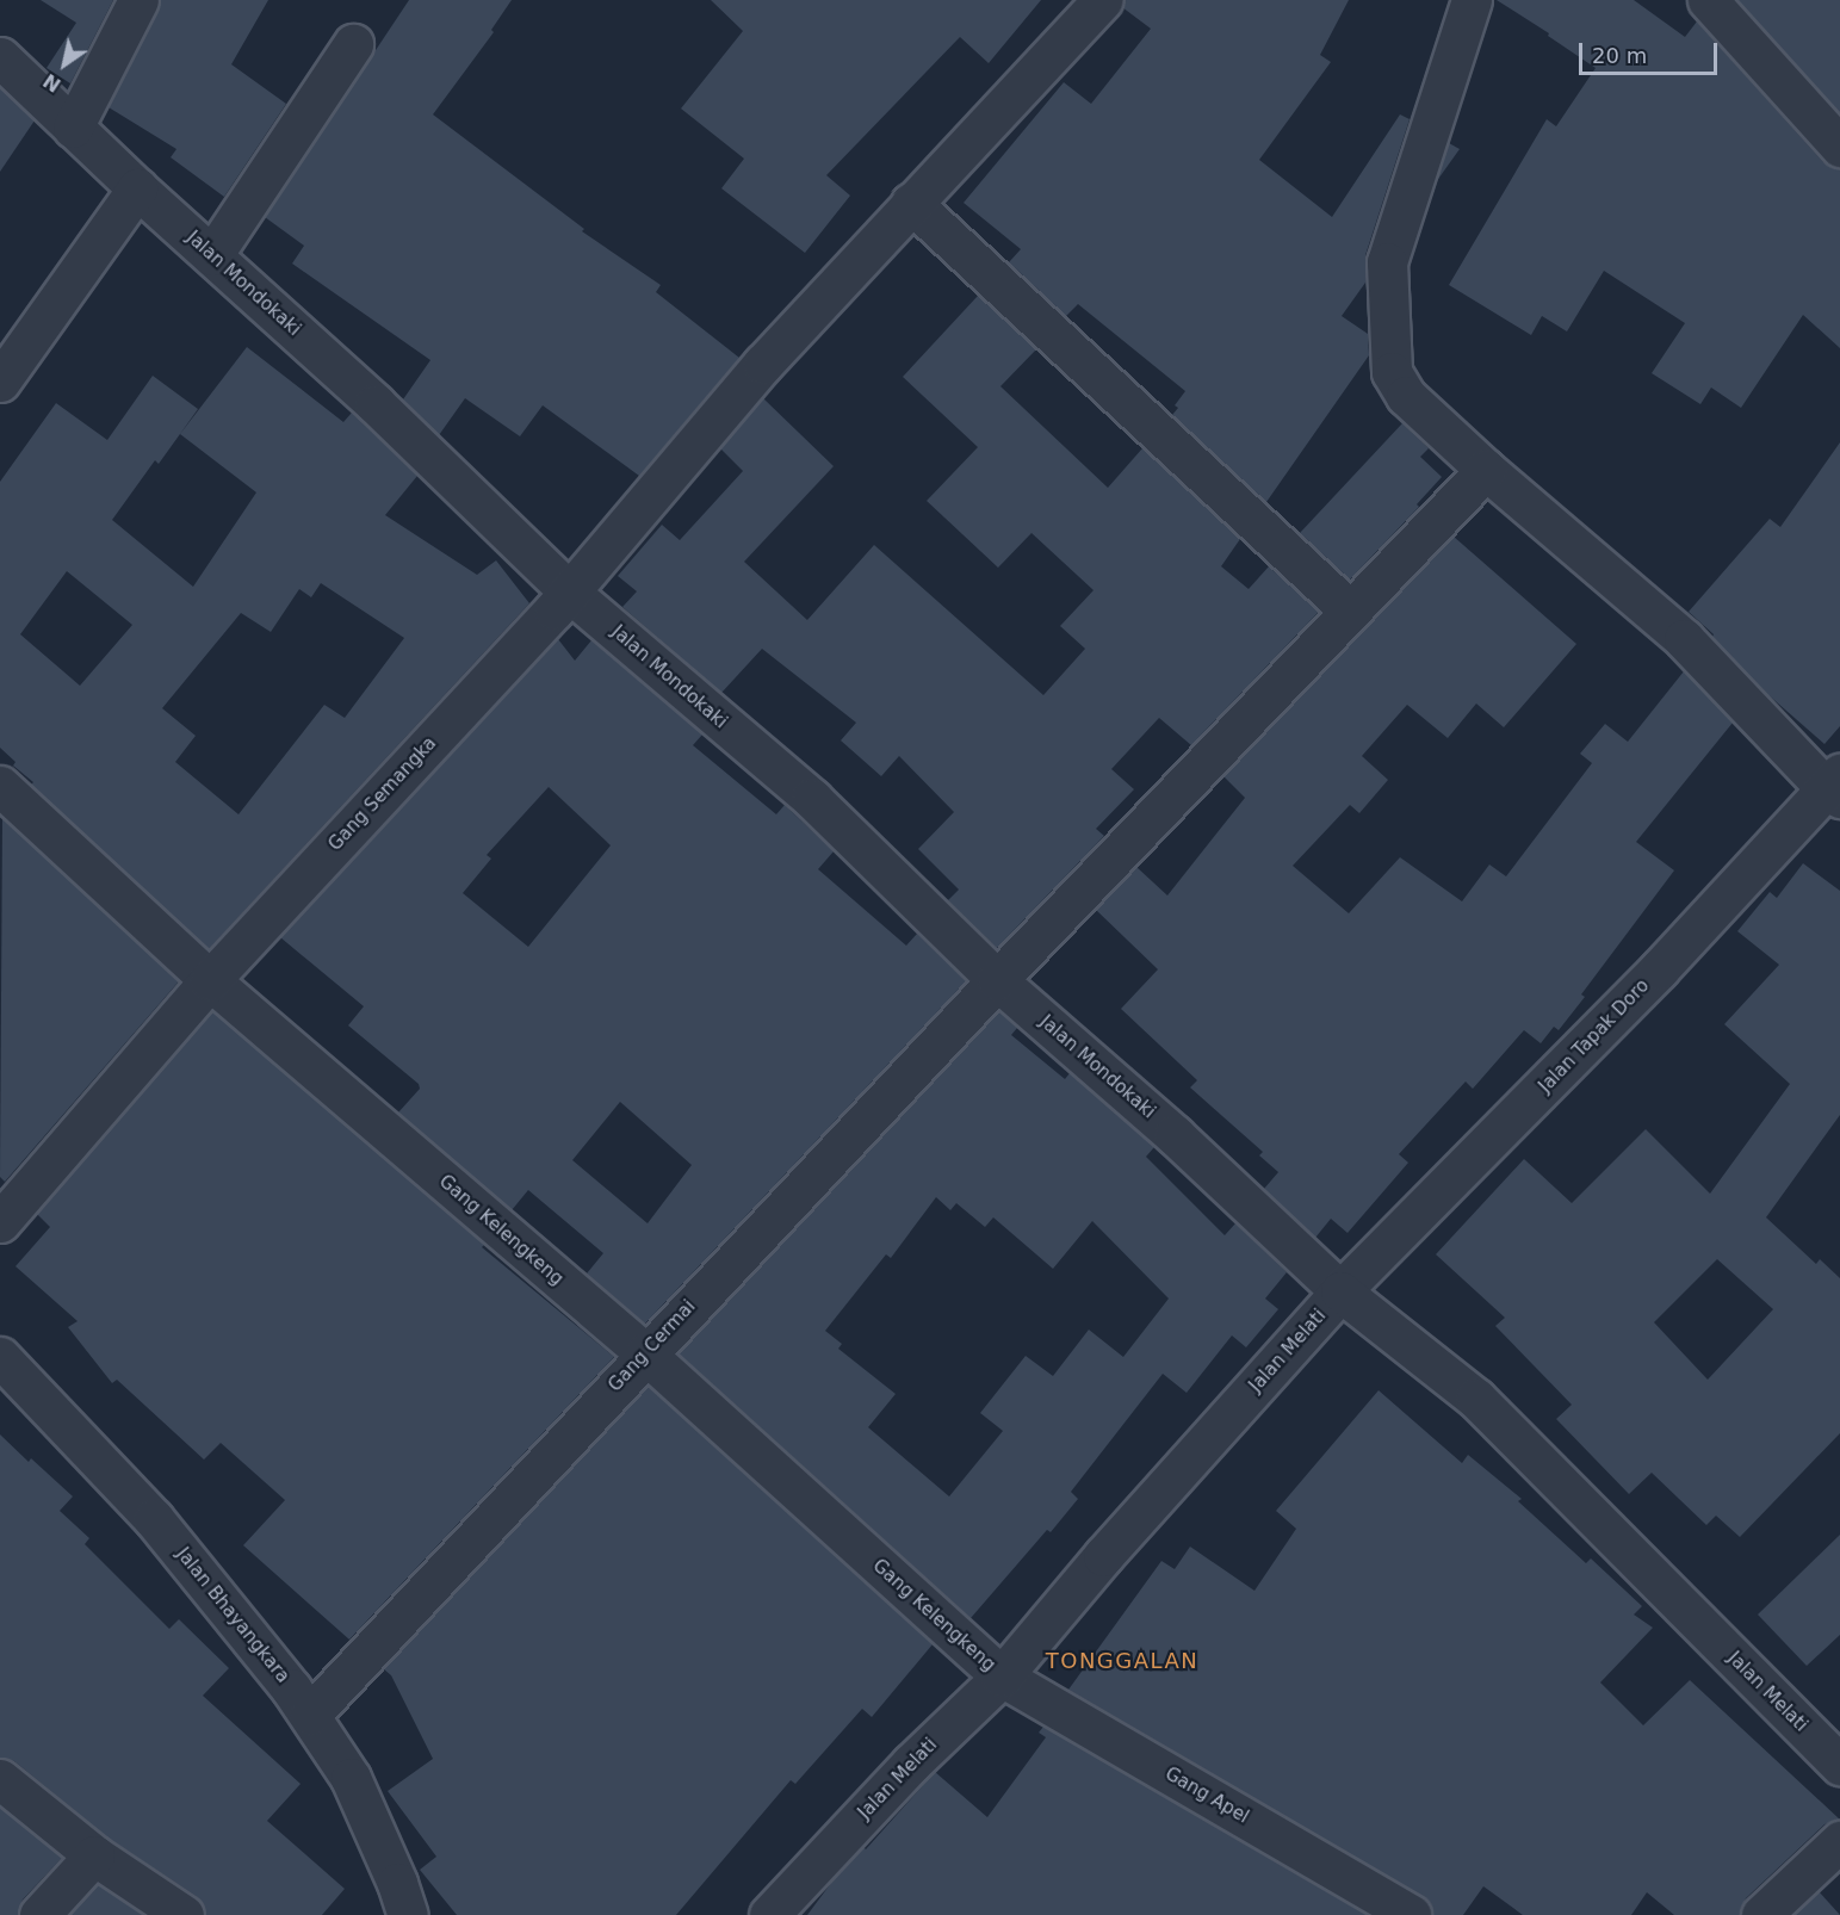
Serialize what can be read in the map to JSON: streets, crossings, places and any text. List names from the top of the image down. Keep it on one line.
{"streets":{"street":["Jalan Mondokaki","Gang Semangka","Jalan Tapak Doro","Gang Kelengkeng","Gang Cermai","Jalan Melati","Jalan Bhayangkara","Gang Apel"]},"crossings":[["Jalan Mondokaki","Gang Semangka"],["Jalan Mondokaki","Jalan Tapak Doro"],["Jalan Mondokaki","Gang Cermai"],["Jalan Mondokaki","Jalan Melati"],["Gang Semangka","Gang Kelengkeng"],["Jalan Tapak Doro","Jalan Melati"],["Gang Kelengkeng","Gang Cermai"],["Gang Kelengkeng","Jalan Melati"],["Gang Kelengkeng","Gang Apel"],["Gang Cermai","Jalan Bhayangkara"],["Jalan Melati","Gang Apel"]],"districts":["TONGGALAN"],"scale_bar":"20 m","north":"bottom left"}
